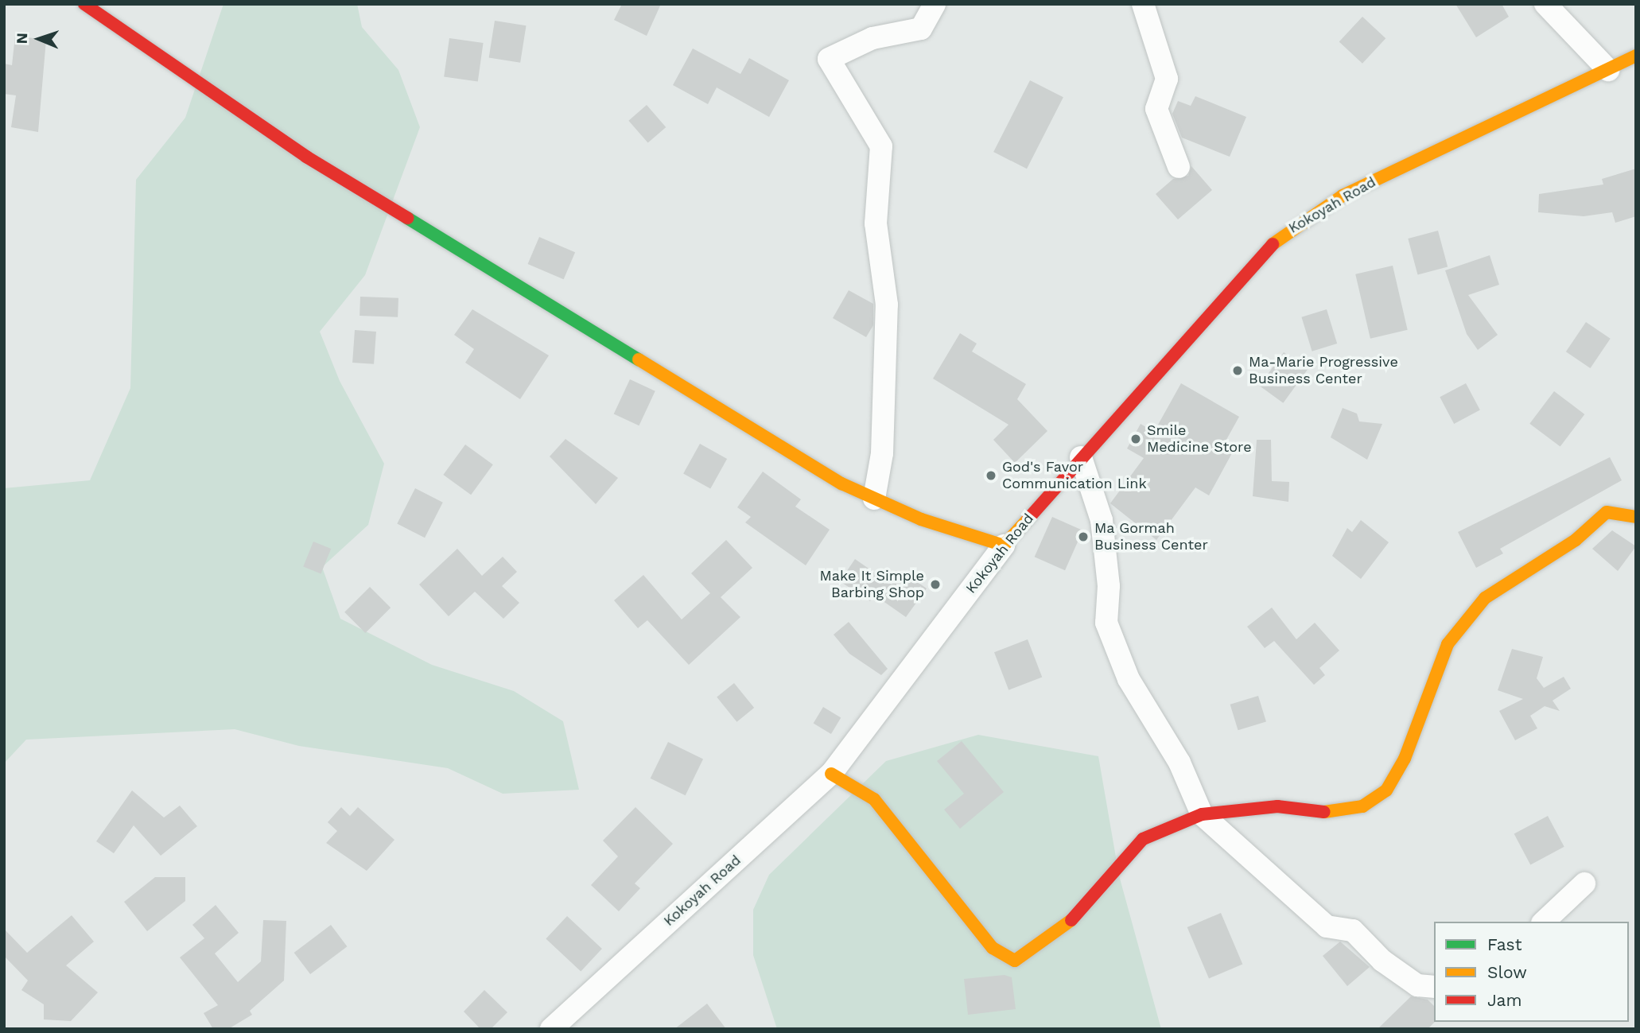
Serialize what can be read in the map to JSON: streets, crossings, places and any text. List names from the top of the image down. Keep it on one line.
{"streets":{"main road":["Kokoyah Road"]},"places":["Ma-Marie Progressive Business Center","Smile Medicine Store","God's Favor Communication Link","Ma Gormah Business Center","Make It Simple Barbing Shop"],"legend":["Fast","Slow","Jam"],"north":"left"}
